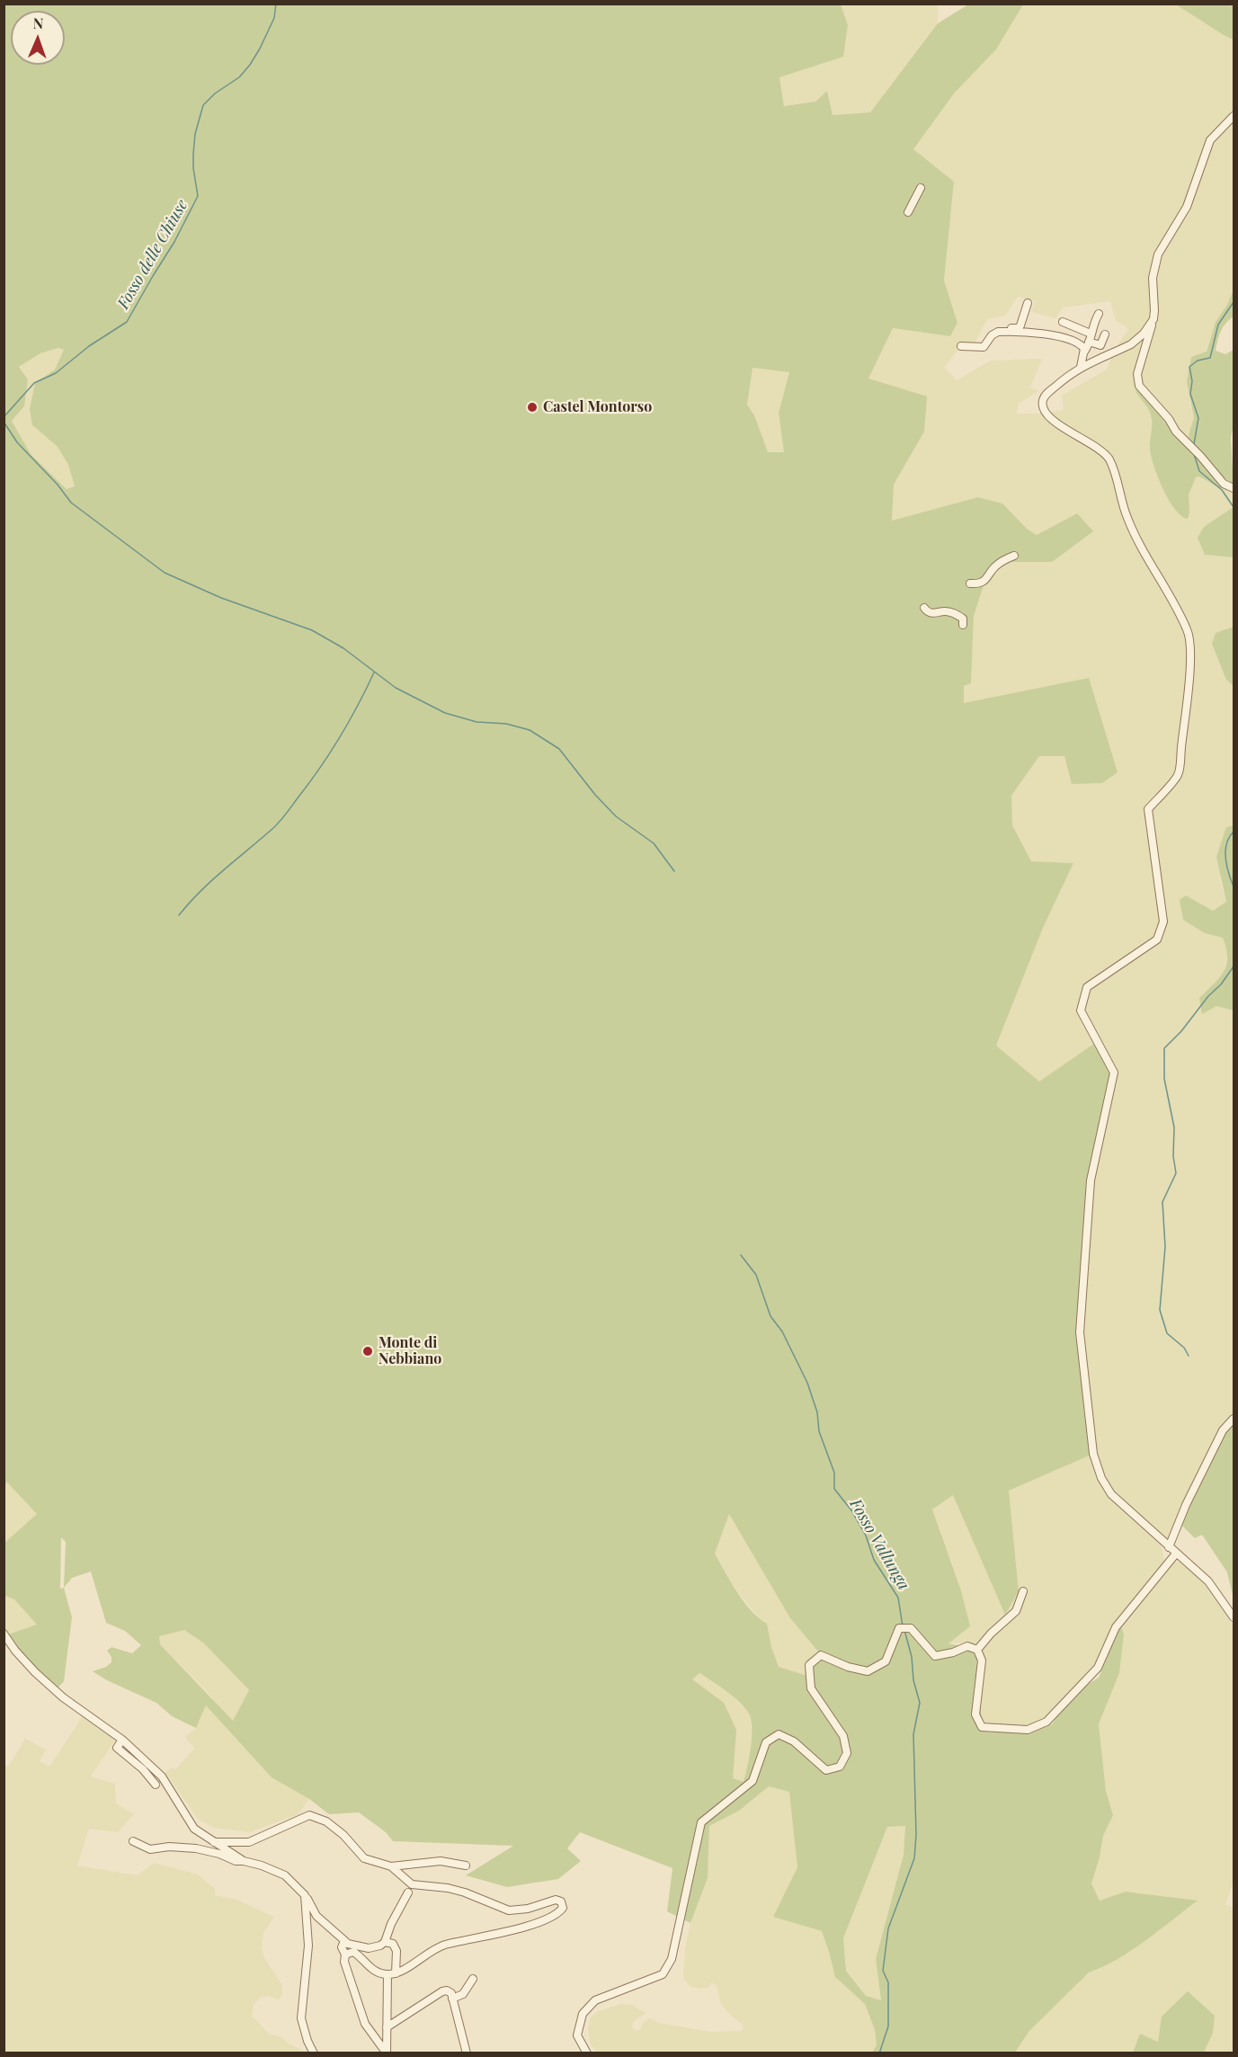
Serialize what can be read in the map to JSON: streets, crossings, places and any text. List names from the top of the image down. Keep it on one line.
{"water":["Fosso delle Chiuse","Fosso Vallunga"],"places":["Castel Montorso","Monte di Nebbiano"],"north":"top"}
